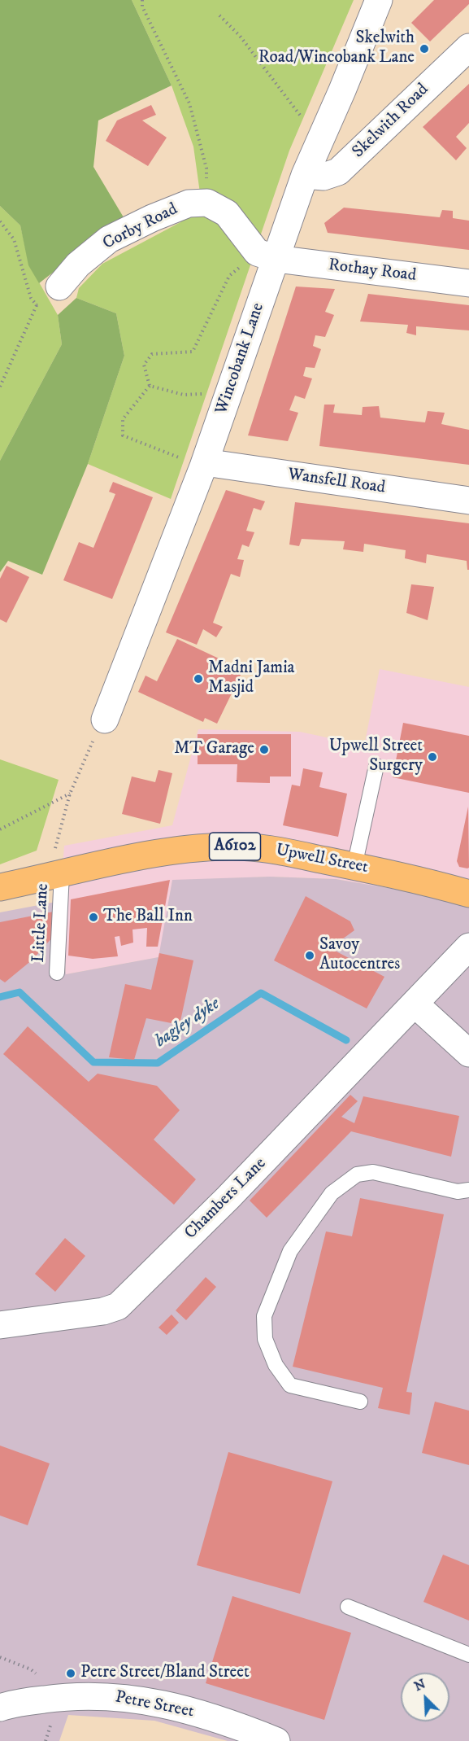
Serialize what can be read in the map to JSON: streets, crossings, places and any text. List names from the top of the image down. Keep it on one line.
{"streets":{"main road":["A6102","Upwell Street"],"street":["Skelwith Road","Corby Road","Rothay Road","Wincobank Lane","Wansfell Road","Chambers Lane","Petre Street"],"lane":["Little Lane"]},"crossings":[["Skelwith Road","Wincobank Lane"],["Rothay Road","Wincobank Lane"],["Wincobank Lane","Wansfell Road"],["Upwell Street","Little Lane"]],"water":["bagley dyke"],"places":["Skelwith Road/Wincobank Lane","Madni Jamia Masjid","MT Garage","Upwell Street Surgery","The Ball Inn","Savoy Autocentres","Petre Street/Bland Street"],"north":"top left"}
